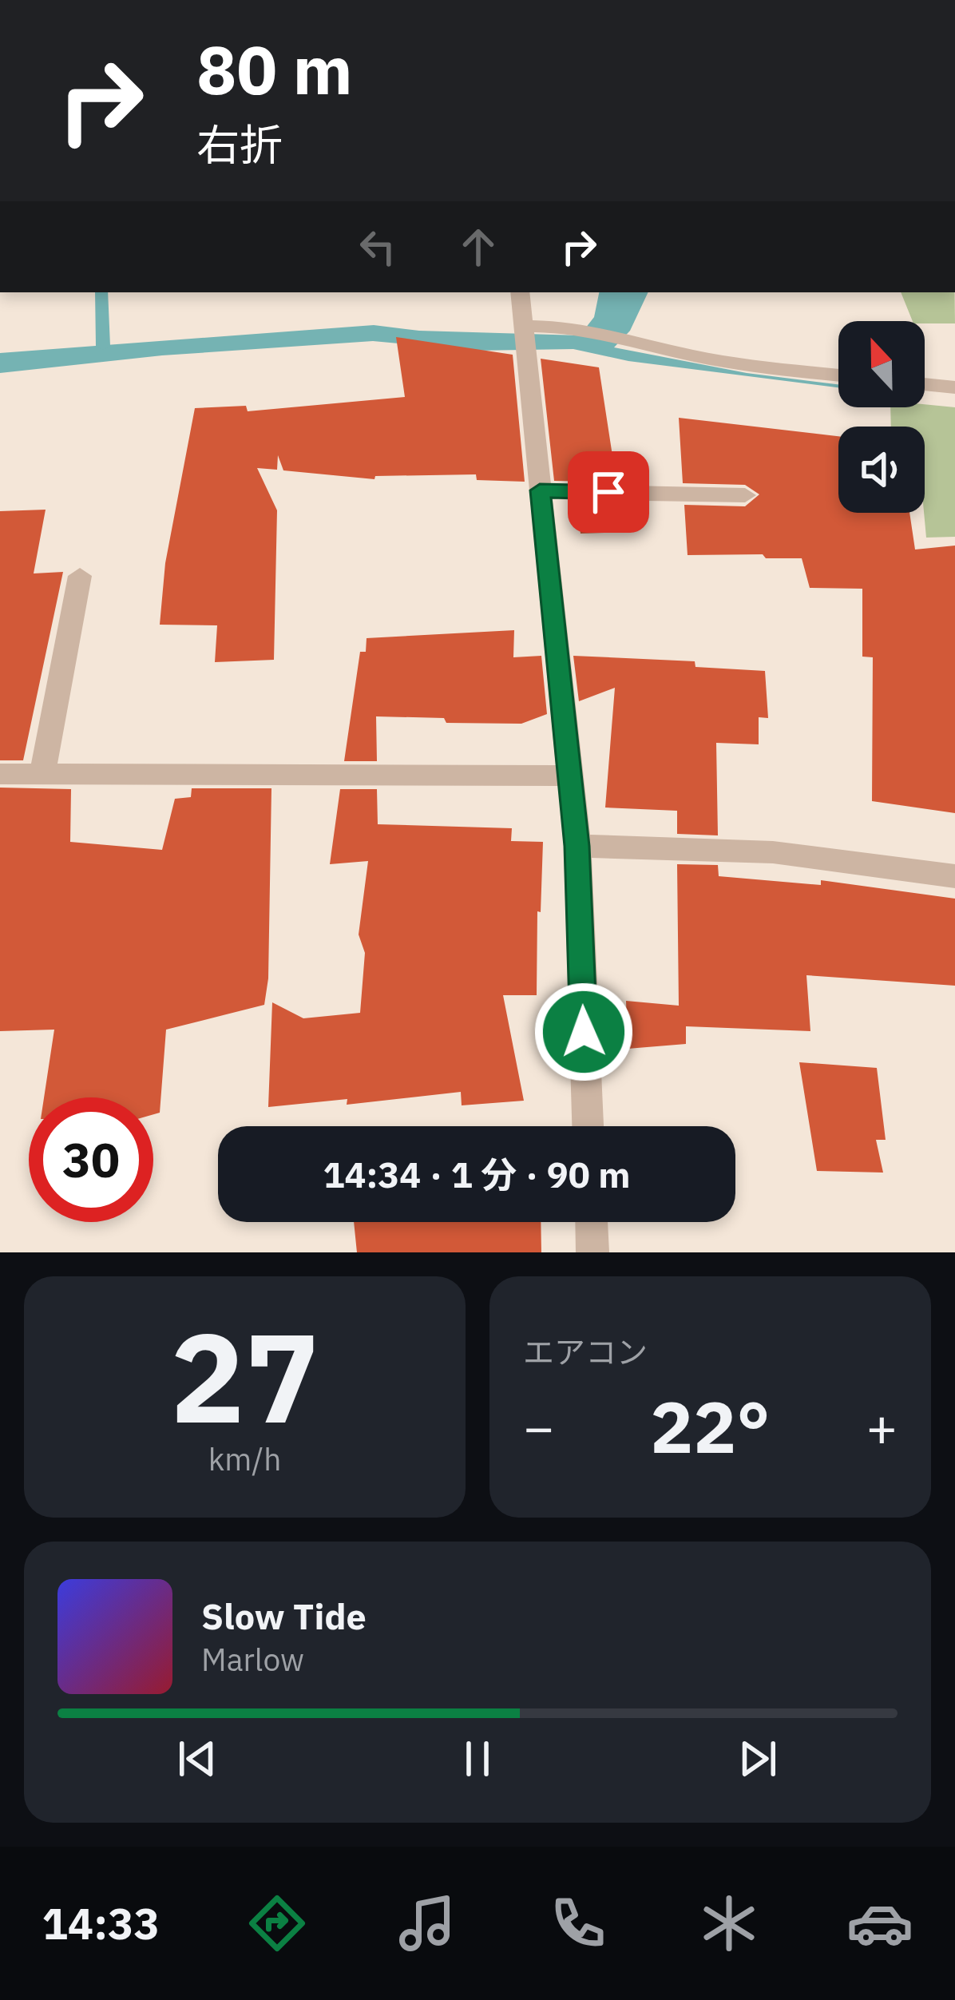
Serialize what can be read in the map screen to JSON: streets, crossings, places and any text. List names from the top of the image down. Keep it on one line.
{"north":"top","page":{"turn":["80 m","右折"],"limit":"30","trip":"14:34 · 1 分 · 90 m","tile":[["27","km/h"],"エアコン"],"heat":["−","22°","+"],"song":["Slow Tide","Marlow"],"tabs":"14:33"}}
